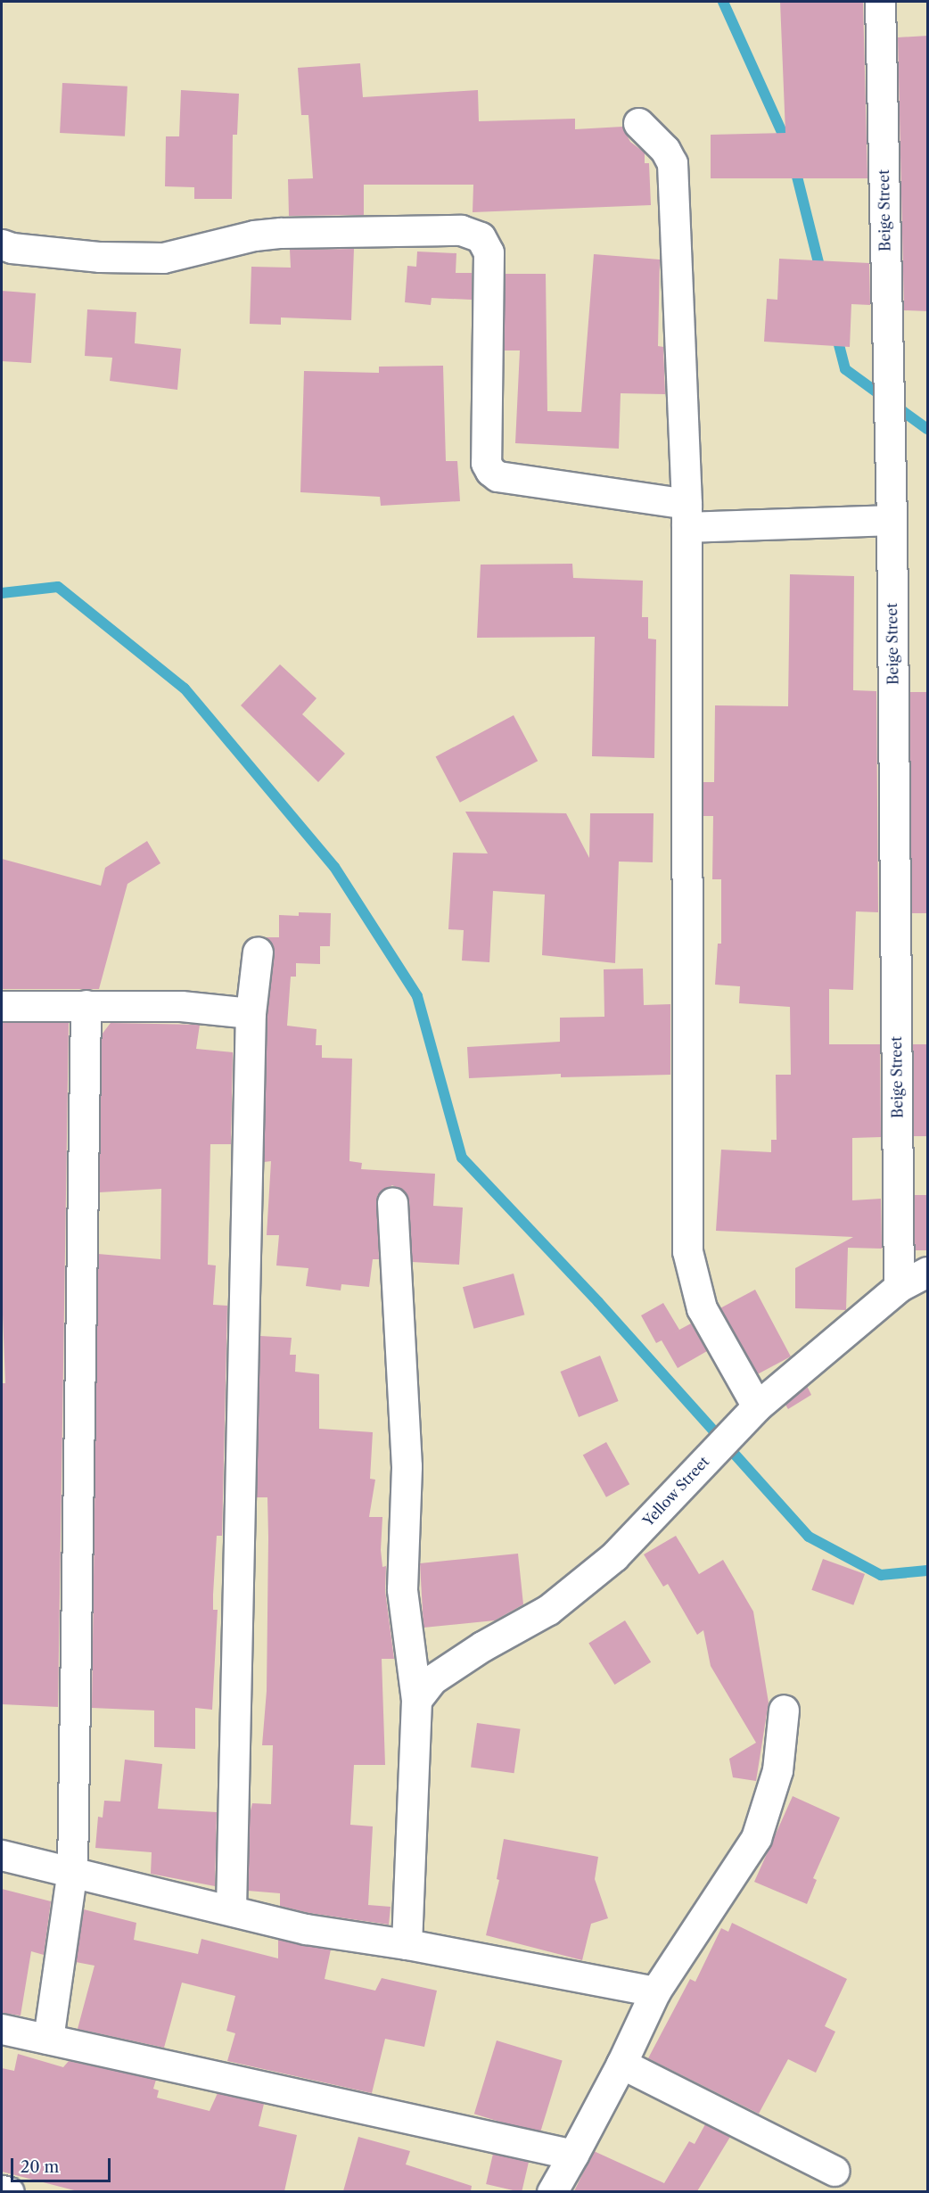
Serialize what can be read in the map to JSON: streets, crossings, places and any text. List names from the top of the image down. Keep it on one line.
{"streets":{"street":["Beige Street","Yellow Street"]},"crossings":[["Beige Street","Yellow Street"]],"scale_bar":"20 m"}
